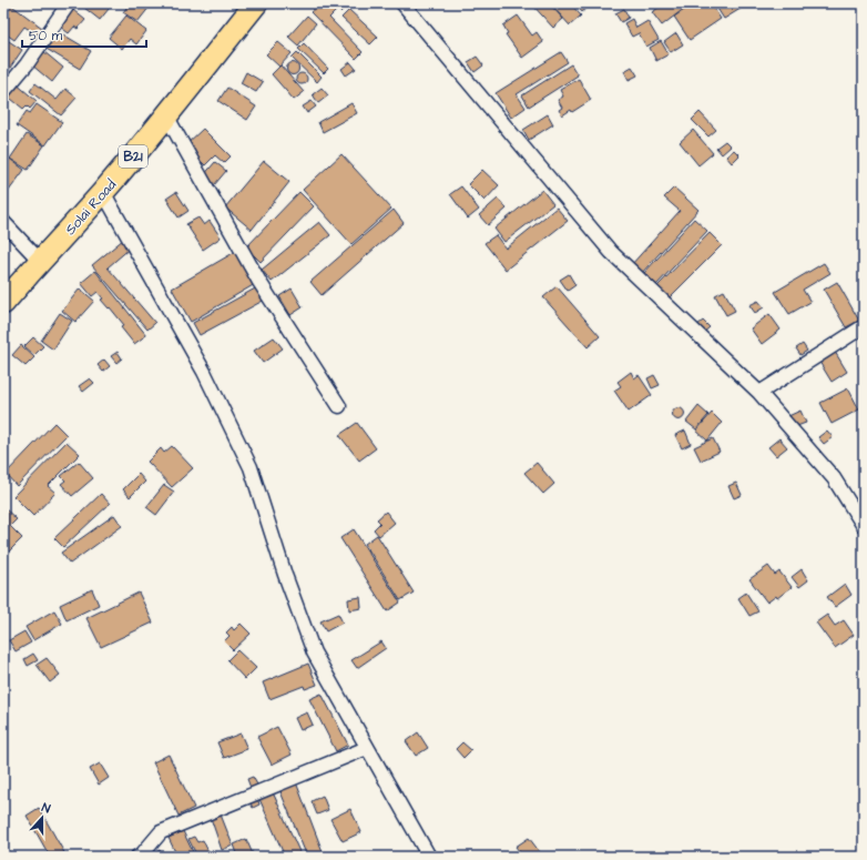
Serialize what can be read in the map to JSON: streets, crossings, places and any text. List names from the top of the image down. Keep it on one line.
{"streets":{"highway":["B21","Solai Road"]},"scale_bar":"50 m","north":"top"}
